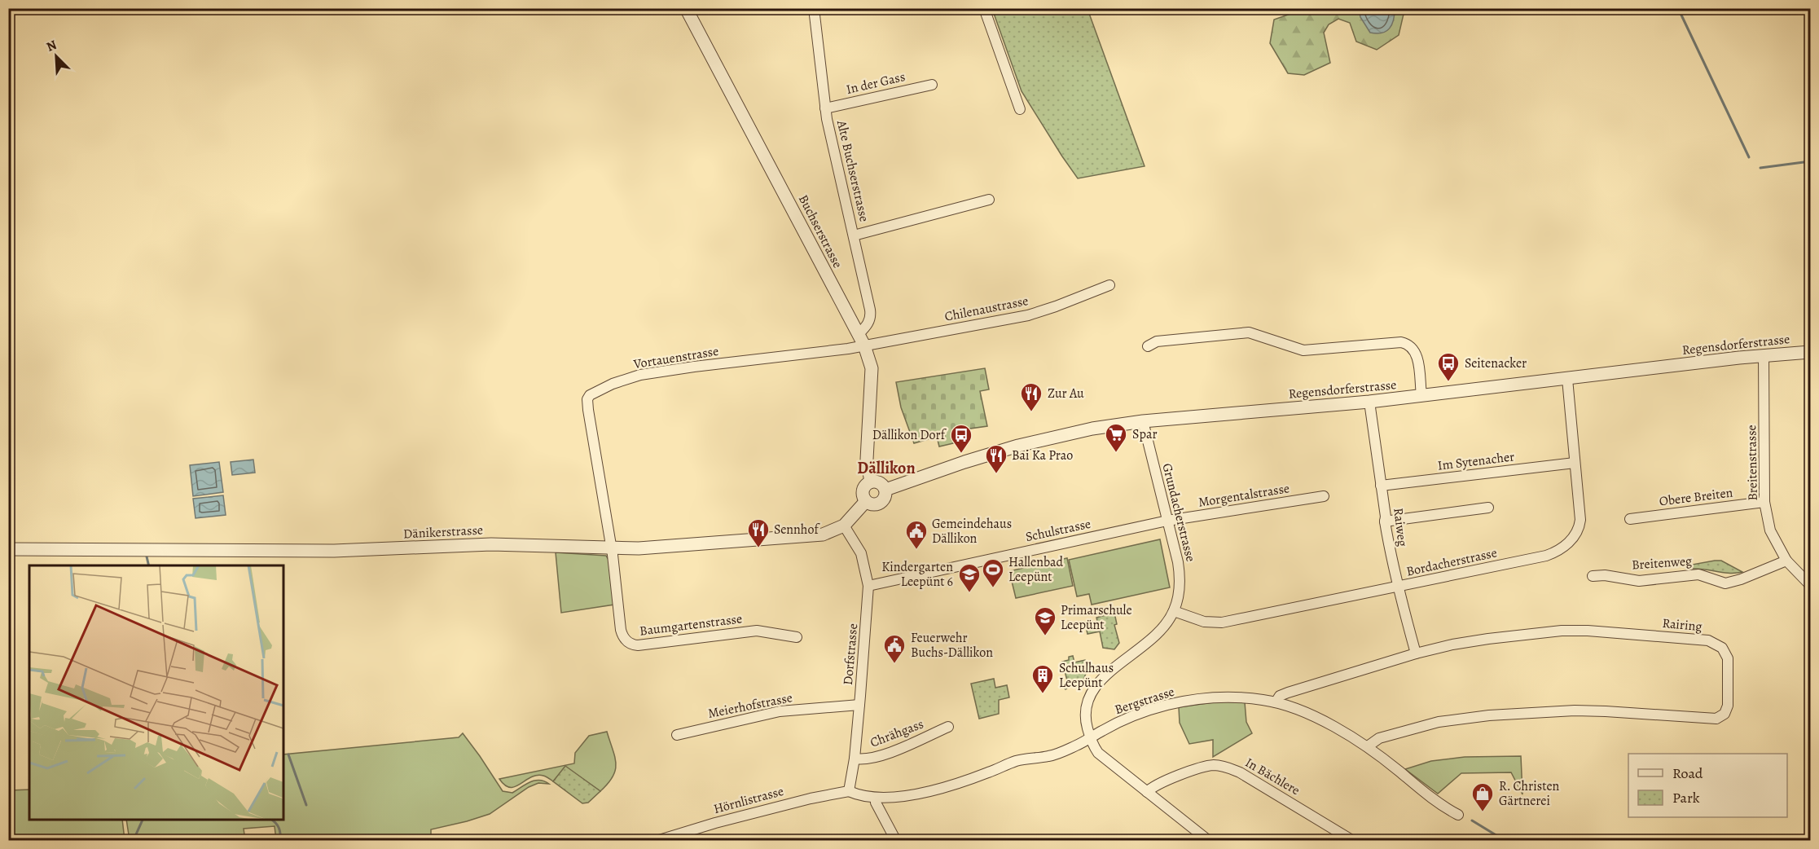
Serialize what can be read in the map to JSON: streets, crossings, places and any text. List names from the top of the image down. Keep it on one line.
{"streets":{"street":["In der Gass","Alte Buchserstrasse","Buchserstrasse","Chilenaustrasse","Regensdorferstrasse","Vortauenstrasse","Im Sytenacher","Breitenstrasse","Morgentalstrasse","Obere Breiten","Grundacherstrasse","Raiweg","Schulstrasse","Dänikerstrasse","Bordacherstrasse","Breitenweg","Baumgartenstrasse","Rairing","Dorfstrasse","Bergstrasse","Meierhofstrasse","Chrähgass","In Bächlere","Hörnlistrasse"]},"crossings":[["In der Gass","Alte Buchserstrasse"],["Alte Buchserstrasse","Buchserstrasse"],["Buchserstrasse","Chilenaustrasse"],["Buchserstrasse","Regensdorferstrasse"],["Buchserstrasse","Vortauenstrasse"],["Buchserstrasse","Dänikerstrasse"],["Chilenaustrasse","Vortauenstrasse"],["Regensdorferstrasse","Breitenstrasse"],["Regensdorferstrasse","Grundacherstrasse"],["Regensdorferstrasse","Raiweg"],["Regensdorferstrasse","Dänikerstrasse"],["Regensdorferstrasse","Bordacherstrasse"],["Vortauenstrasse","Dänikerstrasse"],["Vortauenstrasse","Baumgartenstrasse"],["Im Sytenacher","Raiweg"],["Im Sytenacher","Bordacherstrasse"],["Breitenstrasse","Obere Breiten"],["Breitenstrasse","Breitenweg"],["Morgentalstrasse","Grundacherstrasse"],["Morgentalstrasse","Schulstrasse"],["Grundacherstrasse","Schulstrasse"],["Grundacherstrasse","Bordacherstrasse"],["Grundacherstrasse","Bergstrasse"],["Grundacherstrasse","In Bächlere"],["Raiweg","Bordacherstrasse"],["Raiweg","Rairing"],["Schulstrasse","Dorfstrasse"],["Dänikerstrasse","Baumgartenstrasse"],["Dänikerstrasse","Dorfstrasse"],["Rairing","Bergstrasse"],["Dorfstrasse","Bergstrasse"],["Dorfstrasse","Meierhofstrasse"],["Dorfstrasse","Chrähgass"],["Dorfstrasse","Hörnlistrasse"],["Bergstrasse","Hörnlistrasse"]],"districts":["Dällikon"],"places":{"bus stop":["Seitenacker","Dällikon Dorf"],"restaurant":["Zur Au","Bai Ka Prao","Sennhof"],"supermarket":["Spar"],"public building":["Gemeindehaus Dällikon","Feuerwehr Buchs-Dällikon"],"sports":["Hallenbad Leepünt"],"school or university":["Kindergarten Leepünt 6","Primarschule Leepünt"],"building":["Schulhaus Leepünt"],"shop":["R. Christen Gärtnerei"]},"legend":["Road","Park"],"north":"top left"}
